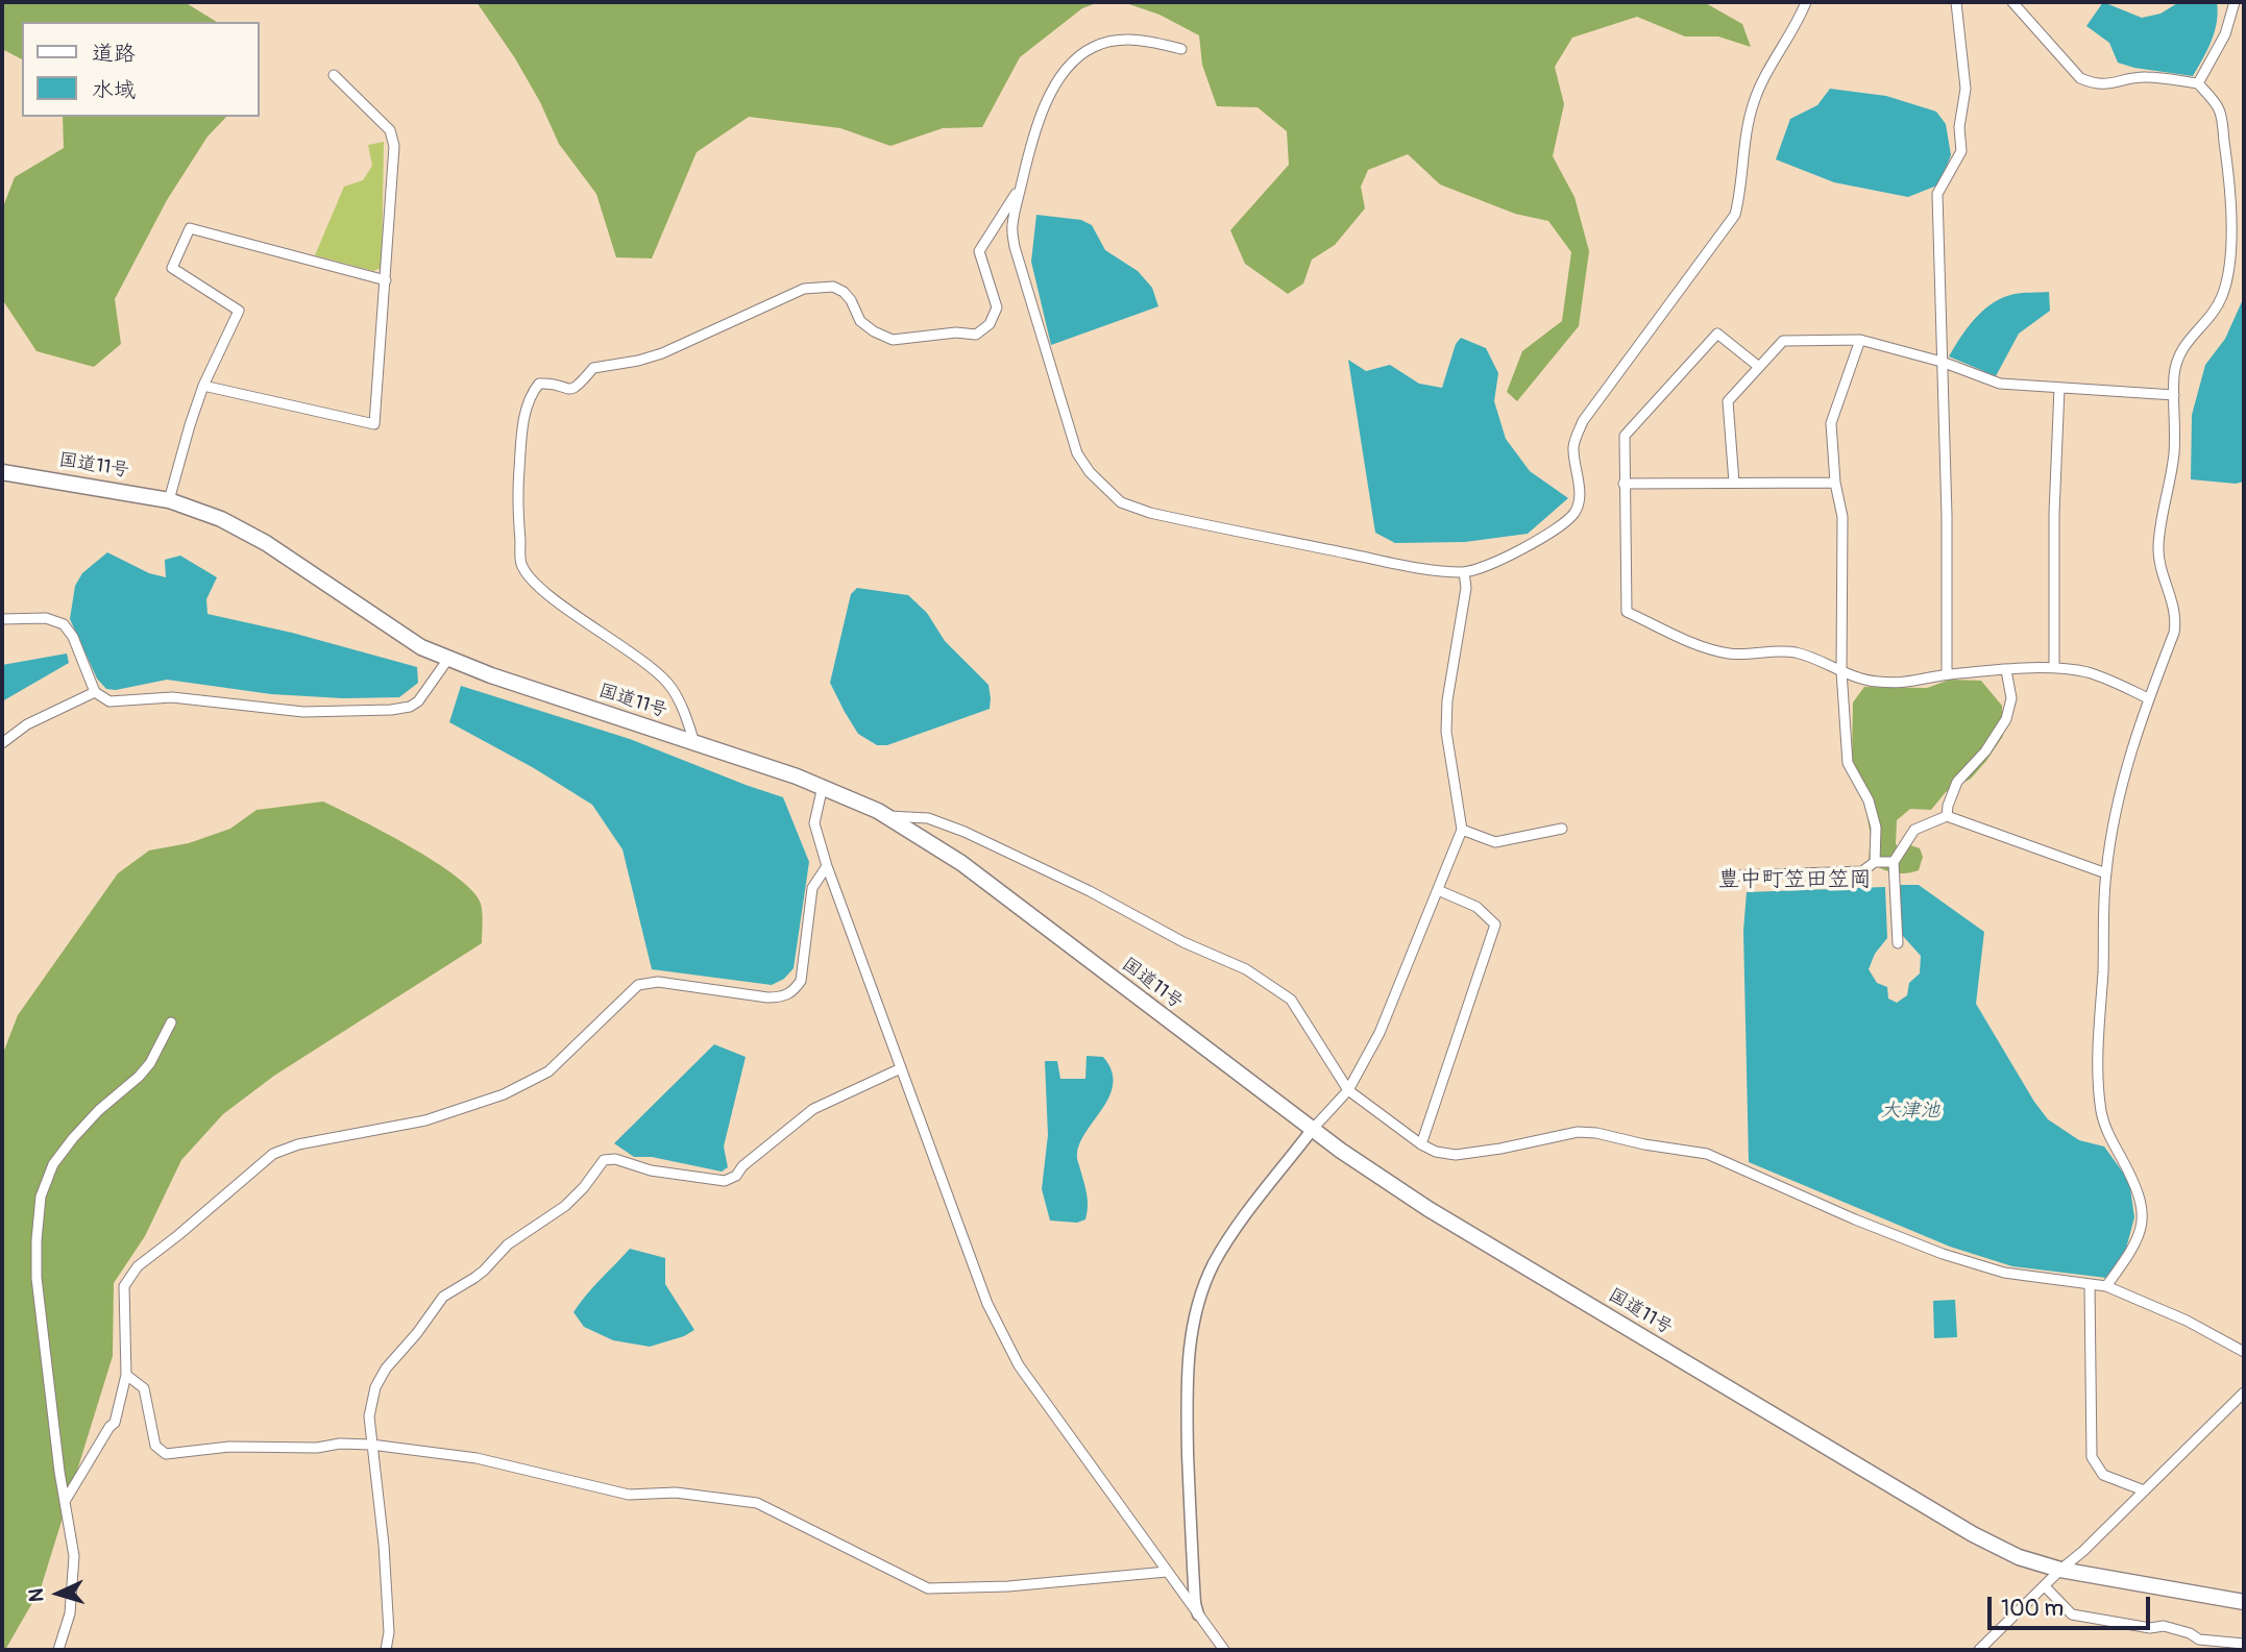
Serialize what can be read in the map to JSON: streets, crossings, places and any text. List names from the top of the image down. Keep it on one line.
{"streets":{"highway":["国道11号"]},"districts":["豊中町笠田笠岡"],"water":["大津池"],"legend":["道路","水域"],"scale_bar":"100 m","north":"left"}
